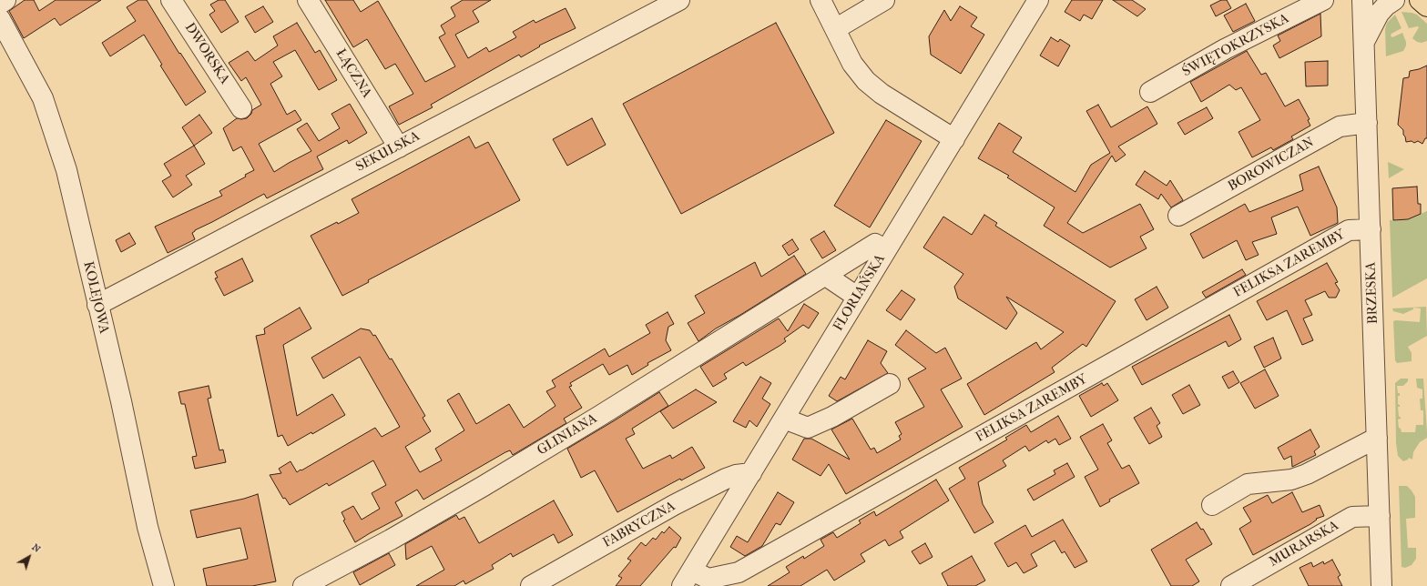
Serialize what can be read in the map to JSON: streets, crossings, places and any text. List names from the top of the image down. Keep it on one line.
{"streets":{"street":["ŚWIĘTOKRZYSKA","DWORSKA","ŁĄCZNA","SEKULSKA","BOROWICZAN","FELIKSA ZAREMBY","FLORIAŃSKA","BRZESKA","KOLEJOWA","GLINIANA","FABRYCZNA","MURARSKA"]},"crossings":[["ŁĄCZNA","SEKULSKA"],["SEKULSKA","KOLEJOWA"],["BOROWICZAN","BRZESKA"],["FELIKSA ZAREMBY","FLORIAŃSKA"],["FELIKSA ZAREMBY","BRZESKA"],["FLORIAŃSKA","GLINIANA"],["FLORIAŃSKA","FABRYCZNA"],["BRZESKA","MURARSKA"]],"north":"top right"}
